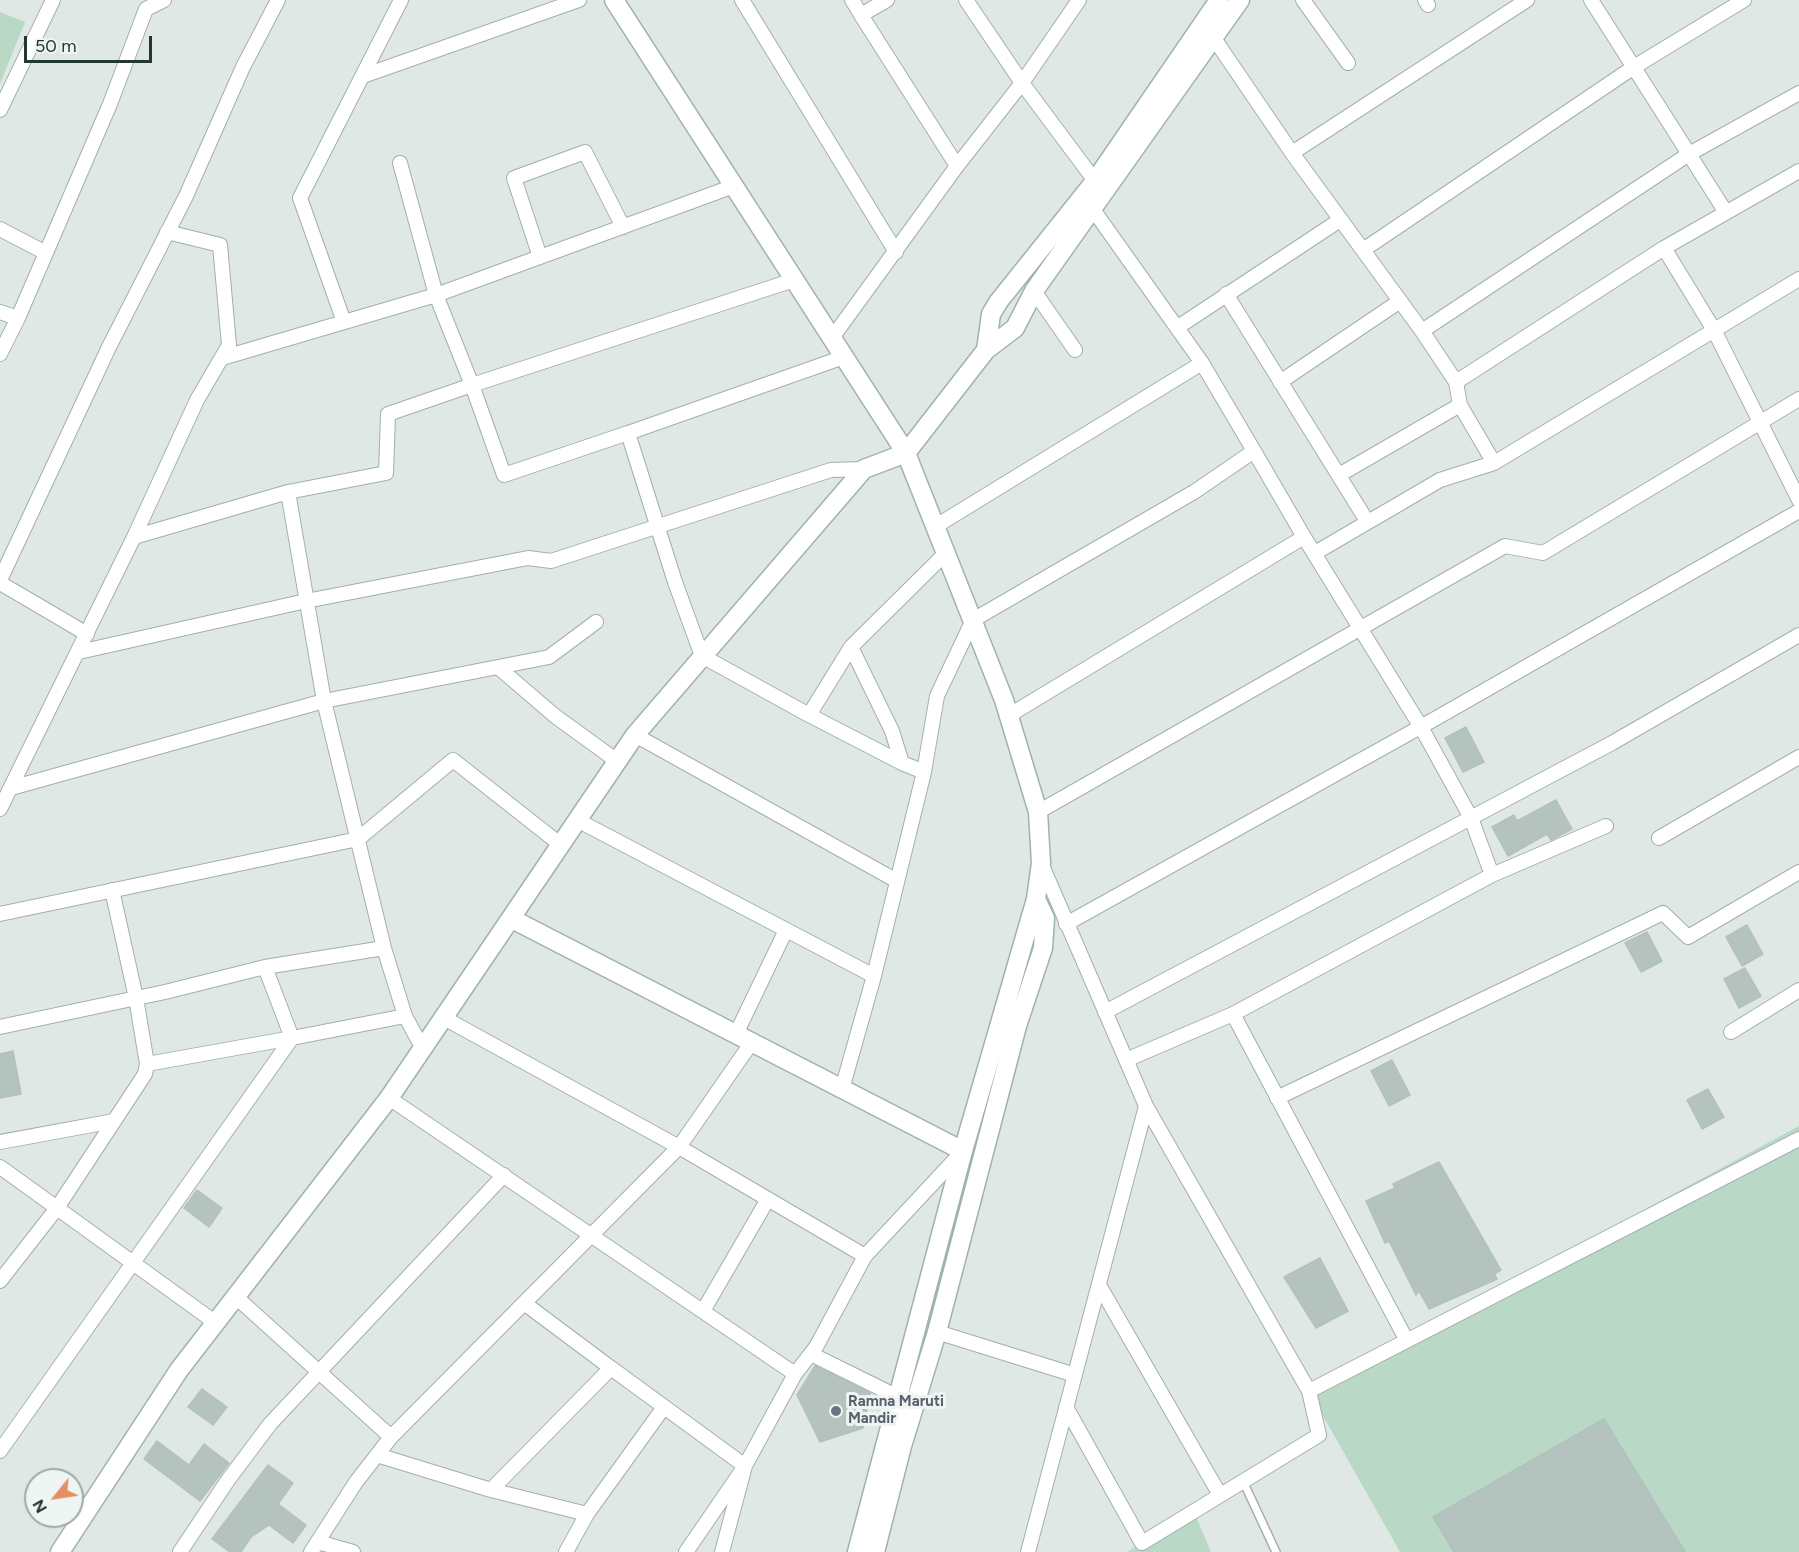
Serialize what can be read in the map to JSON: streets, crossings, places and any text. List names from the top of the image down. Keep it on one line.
{"places":["Ramna Maruti Mandir"],"scale_bar":"50 m","north":"bottom left"}
